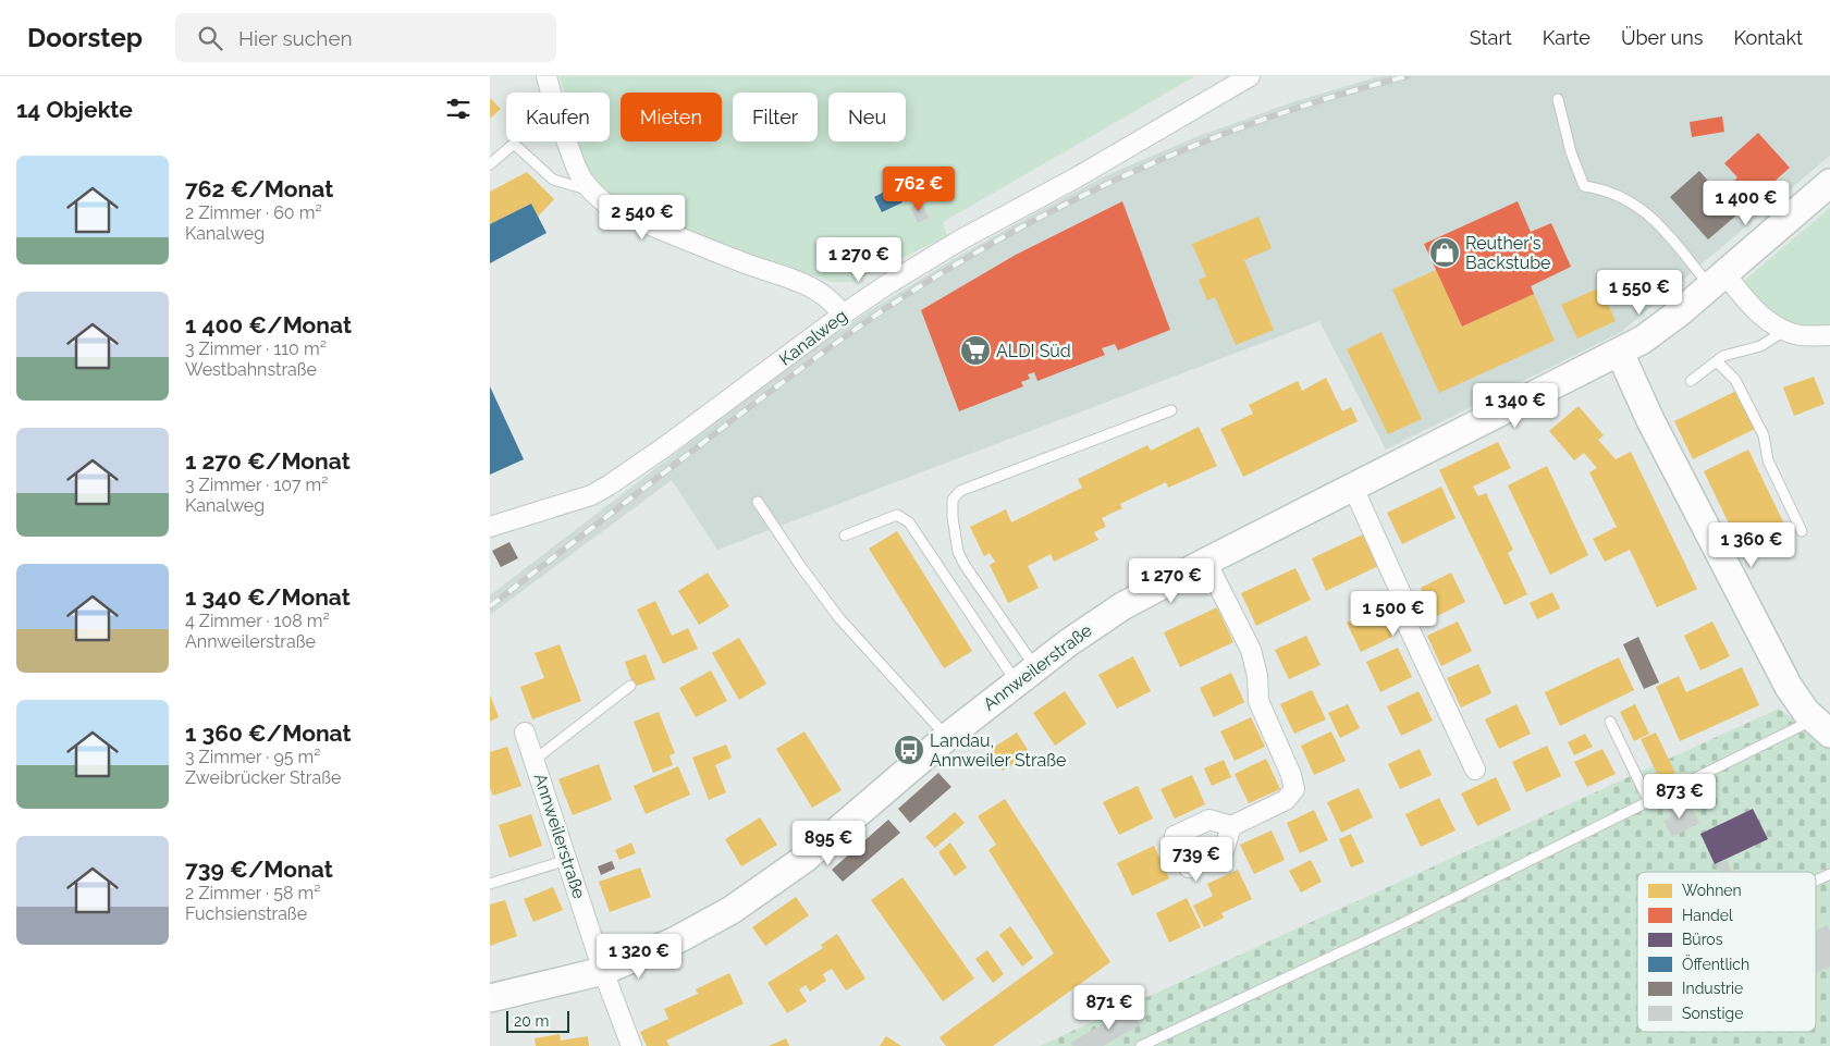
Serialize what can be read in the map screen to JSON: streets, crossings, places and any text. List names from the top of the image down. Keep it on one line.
{"streets":{"street":["Kanalweg","Annweilerstraße"]},"places":{"shop":["Reuther's Backstube"],"supermarket":["ALDI Süd"],"bus stop":["Landau, Annweiler Straße"]},"legend":["Wohnen","Handel","Büros","Öffentlich","Industrie","Sonstige"],"scale_bar":"20 m","page":{"header":"Doorstep","search":"Hier suchen","nav":["Start","Karte","Über uns","Kontakt"],"heading":"14 Objekte","chip":["Kaufen","Mieten","Filter","Neu"],"list":[{"name":"762 €/Monat","note":"2 Zimmer · 60 m² · Kanalweg"},{"name":"1 400 €/Monat","note":"3 Zimmer · 110 m² · Westbahnstraße"},{"name":"1 270 €/Monat","note":"3 Zimmer · 107 m² · Kanalweg"},{"name":"1 340 €/Monat","note":"4 Zimmer · 108 m² · Annweilerstraße"},{"name":"1 360 €/Monat","note":"3 Zimmer · 95 m² · Zweibrücker Straße"},{"name":"739 €/Monat","note":"2 Zimmer · 58 m² · Fuchsienstraße"}],"price":["762 €","1 400 €","2 540 €","1 270 €","1 550 €","1 340 €","1 360 €","1 270 €","1 500 €","873 €","895 €","739 €","1 320 €","871 €"],"scale":"20 m"}}
